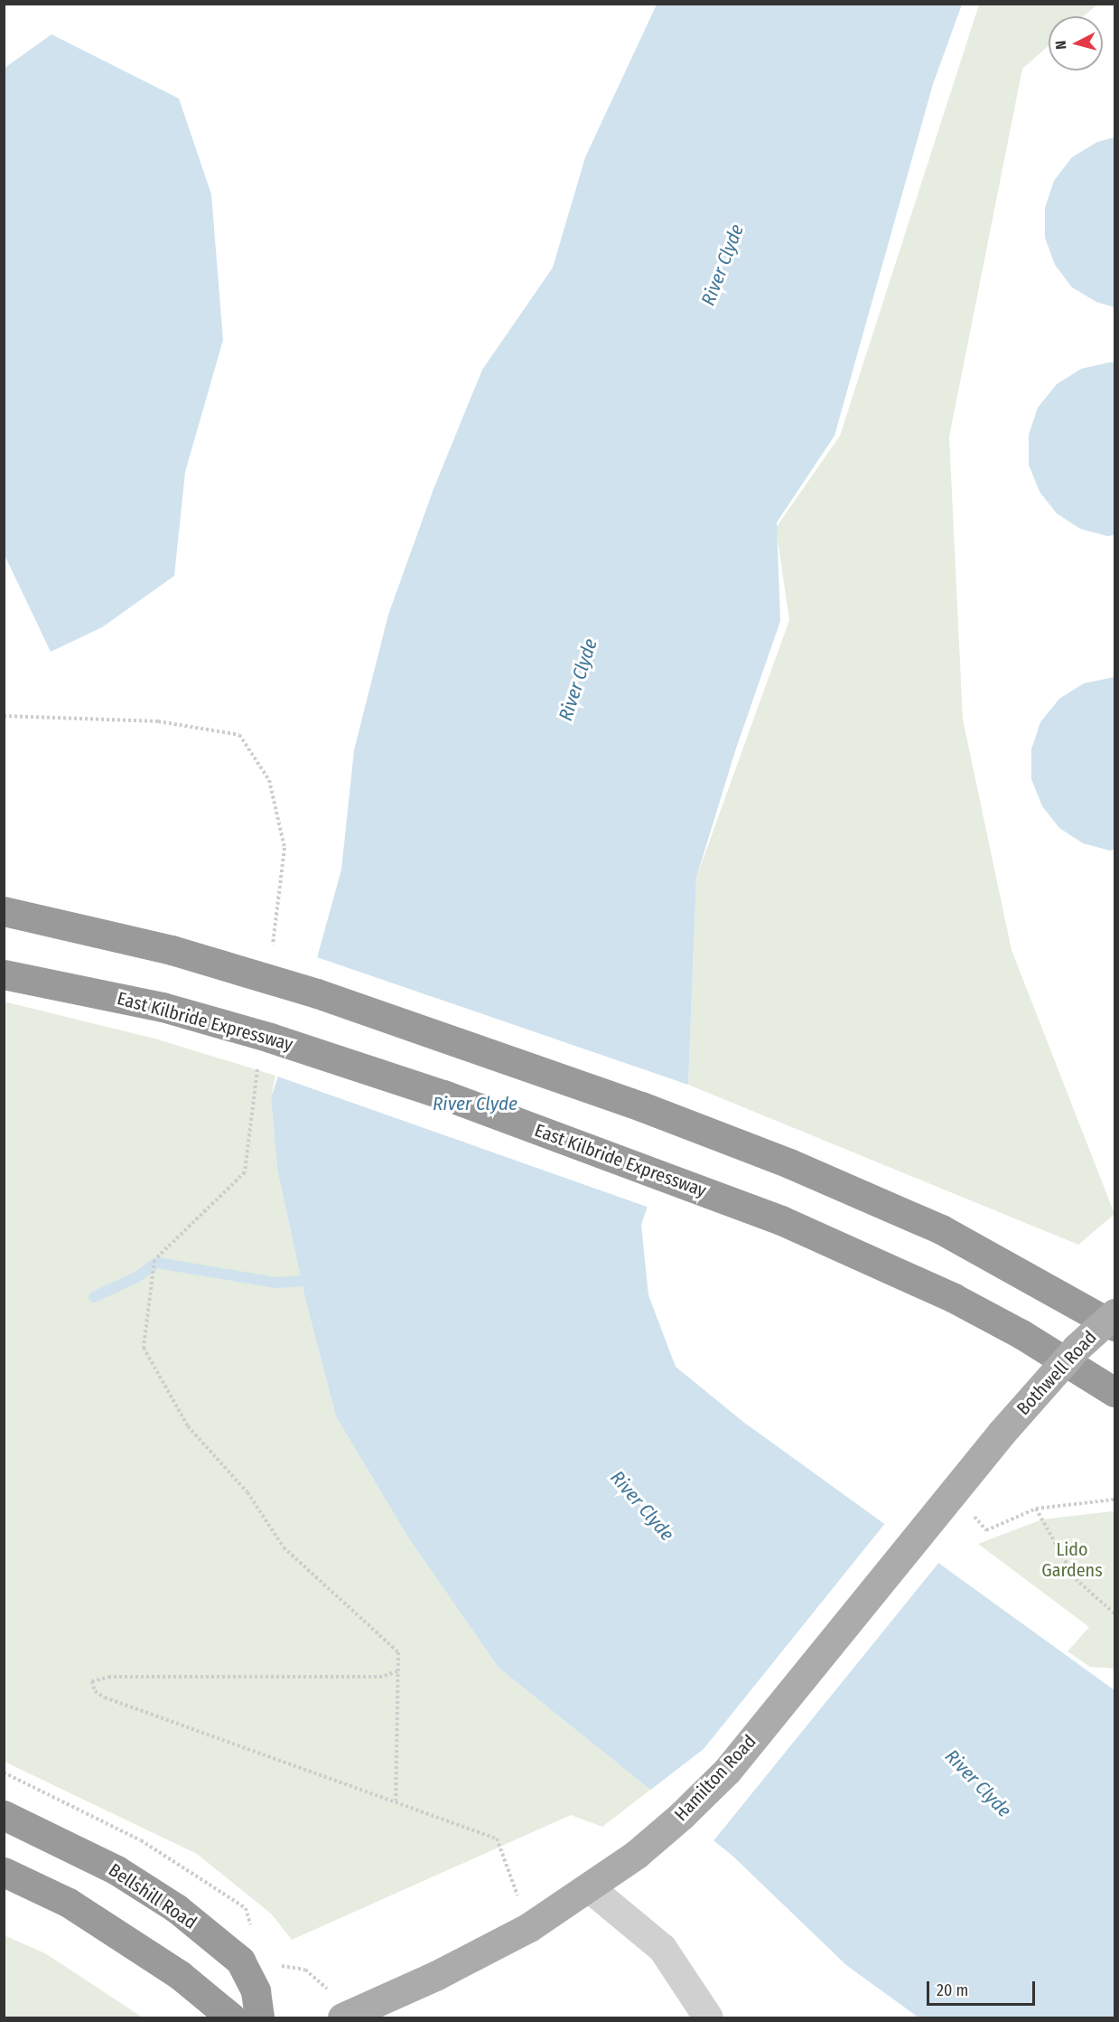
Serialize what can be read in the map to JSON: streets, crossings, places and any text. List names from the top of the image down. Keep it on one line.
{"streets":{"highway":["East Kilbride Expressway","Bellshill Road"],"main road":["Bothwell Road","Hamilton Road"]},"crossings":[["Bothwell Road","Hamilton Road"]],"water":["River Clyde"],"parks":["Lido Gardens"],"scale_bar":"20 m","north":"left"}
